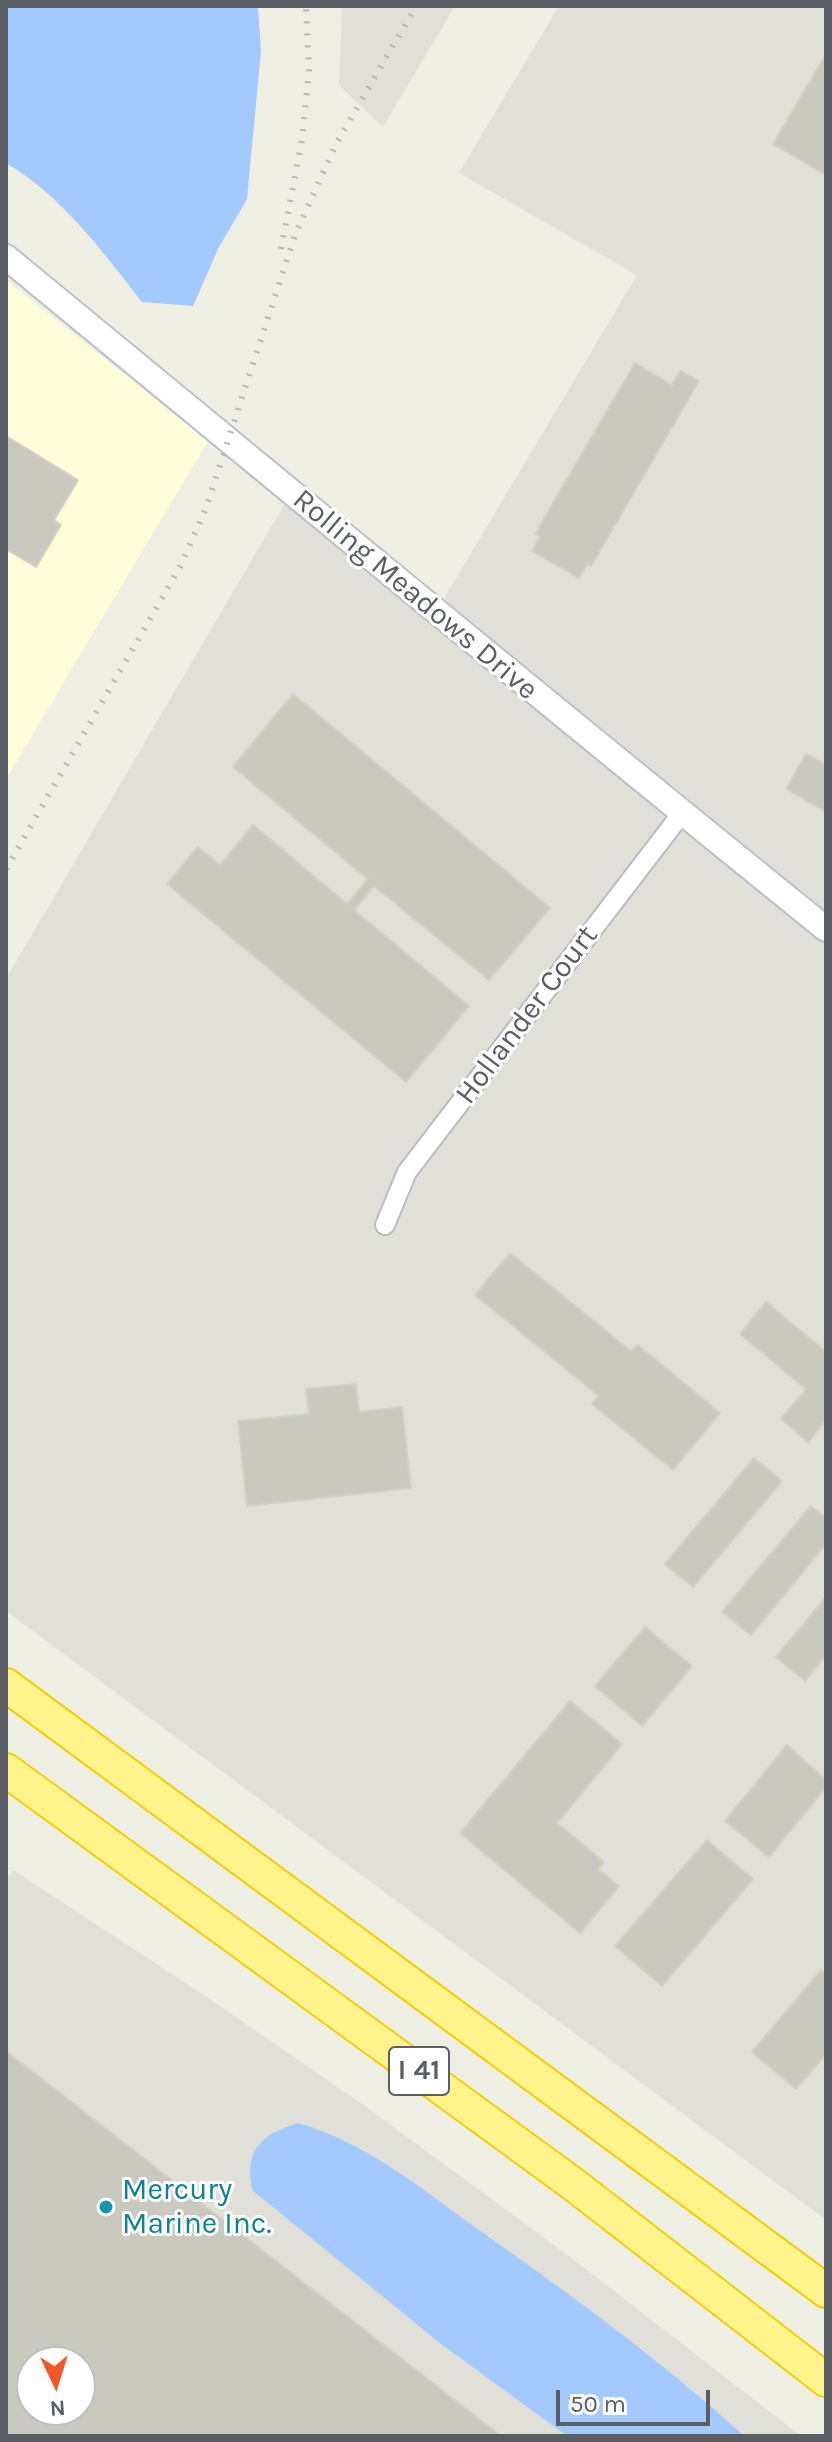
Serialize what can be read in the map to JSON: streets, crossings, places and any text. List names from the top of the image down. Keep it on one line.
{"streets":{"highway":["I 41"],"main road":["Rolling Meadows Drive"],"street":["Hollander Court"]},"crossings":[["Rolling Meadows Drive","Hollander Court"]],"places":["Mercury Marine Inc."],"scale_bar":"50 m","north":"bottom"}
